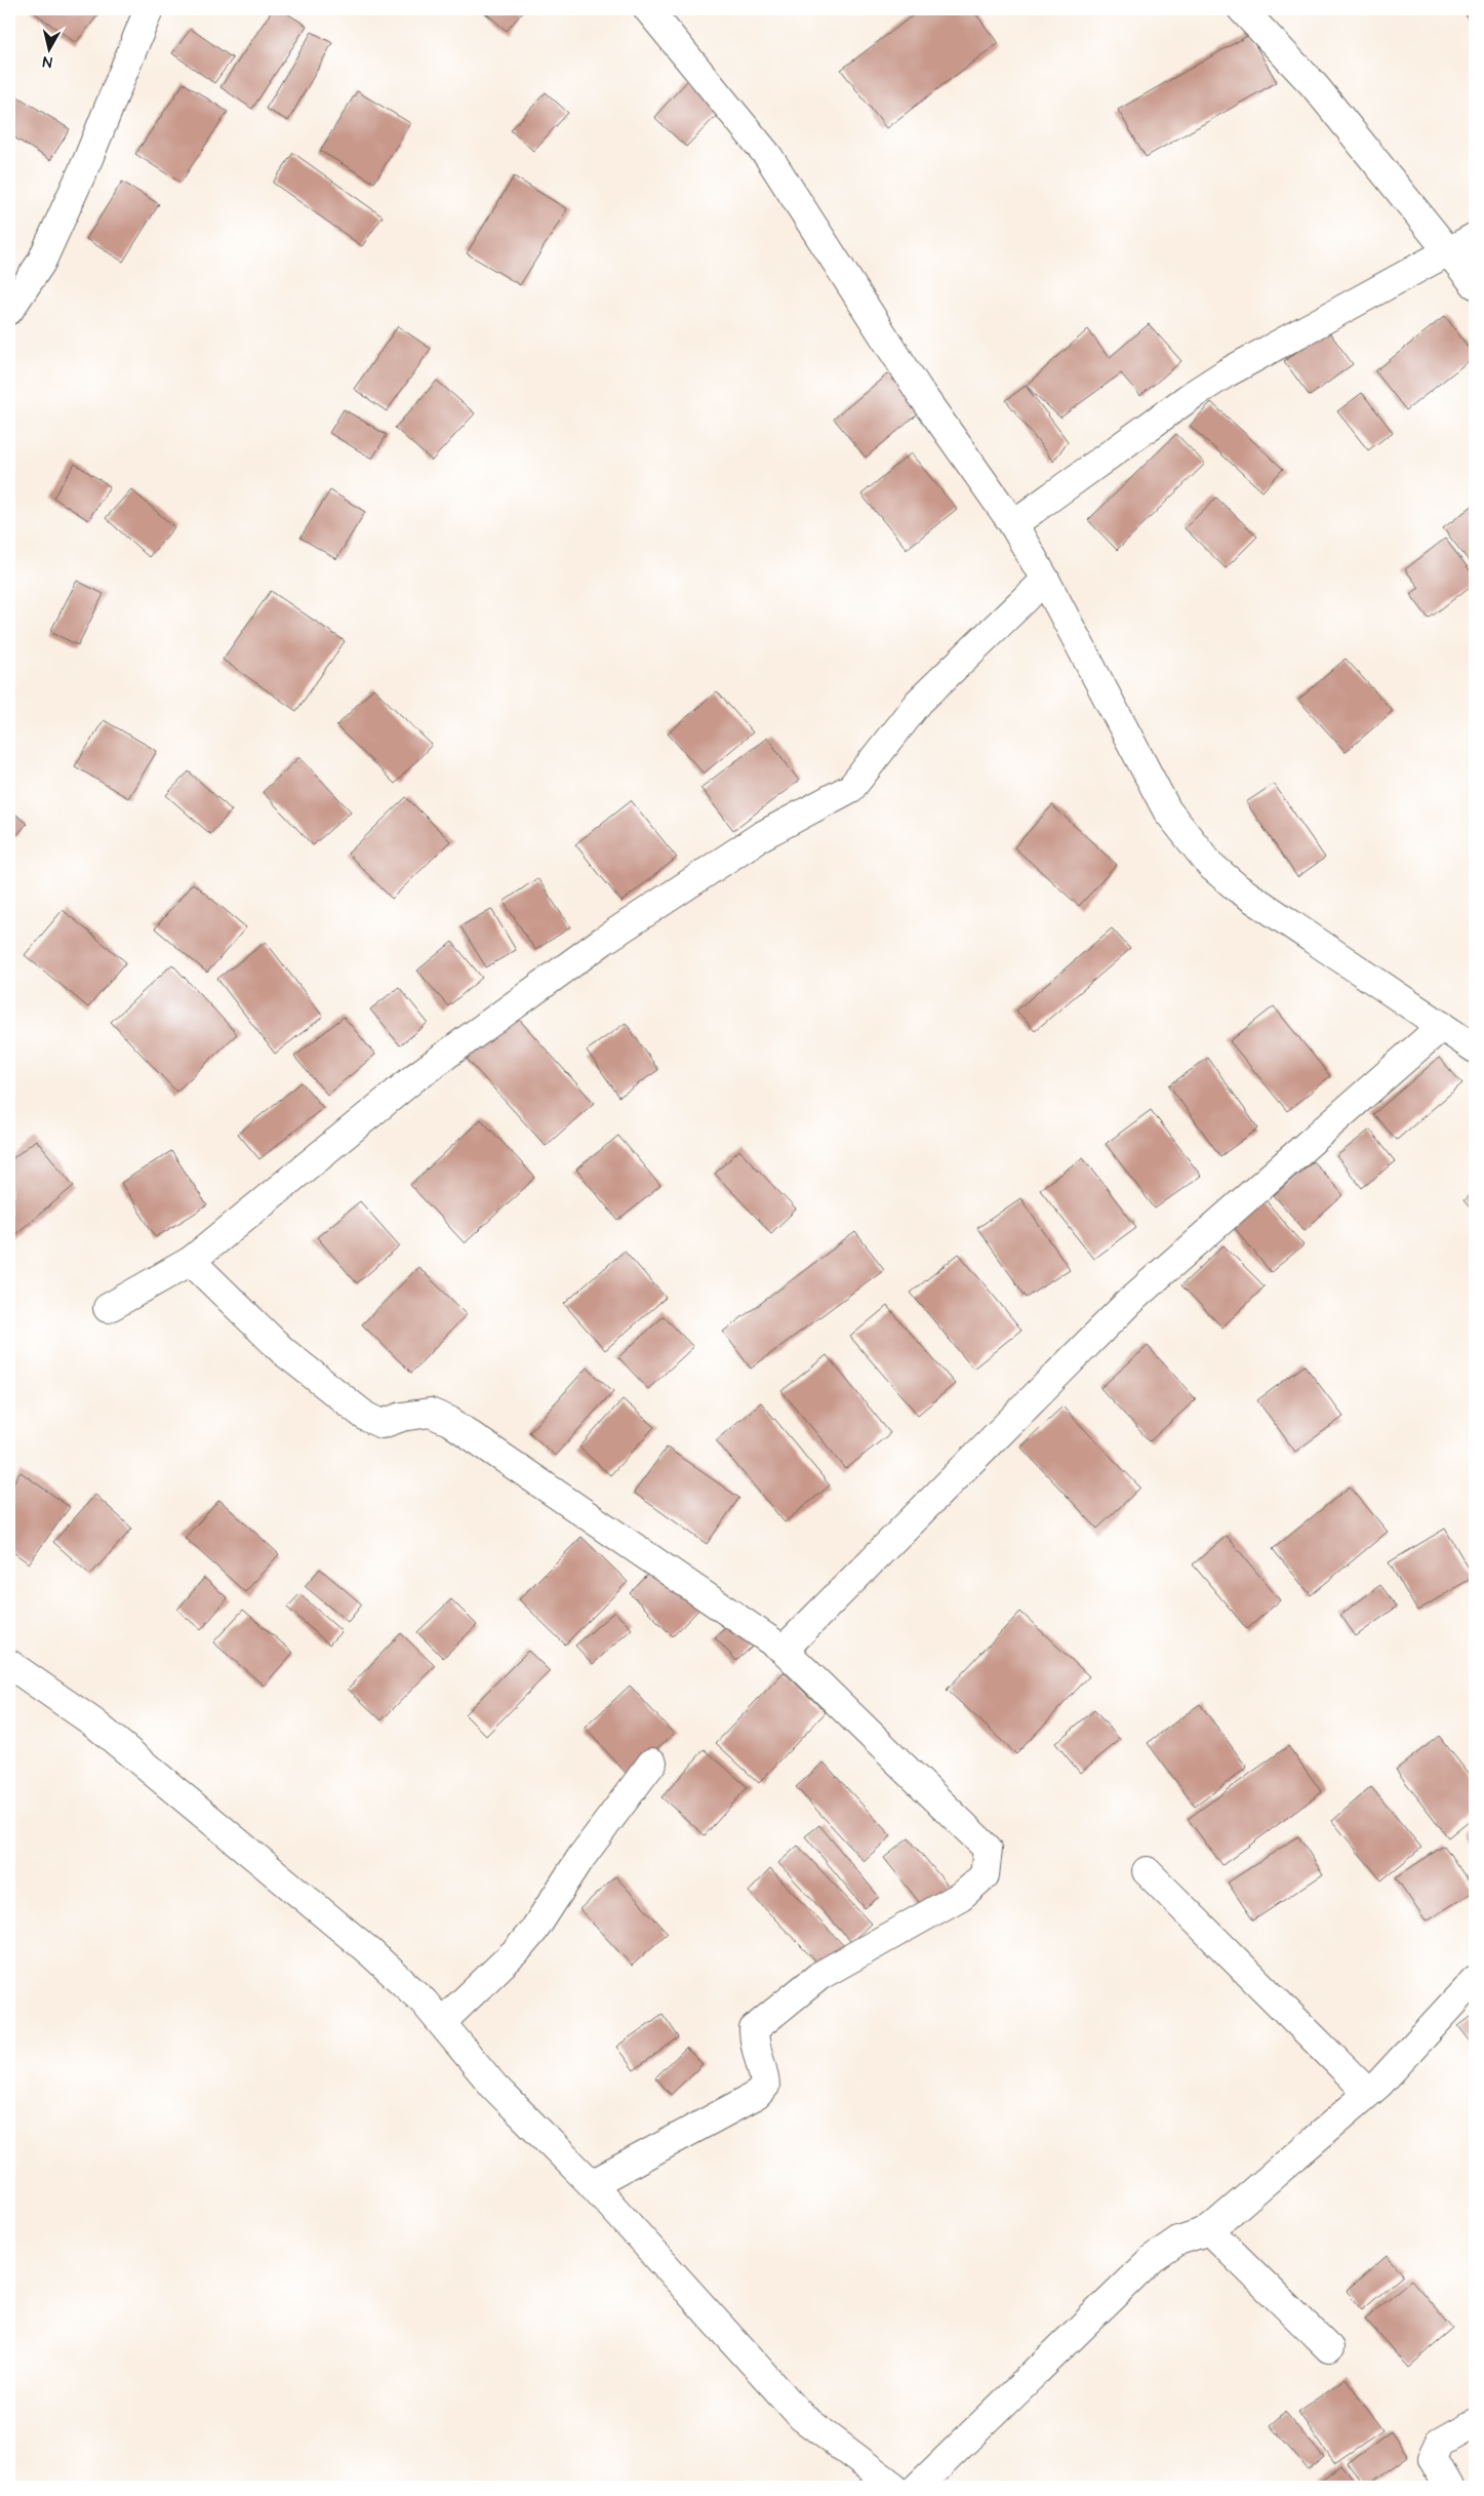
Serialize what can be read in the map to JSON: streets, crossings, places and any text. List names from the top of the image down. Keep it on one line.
{"north":"bottom"}
